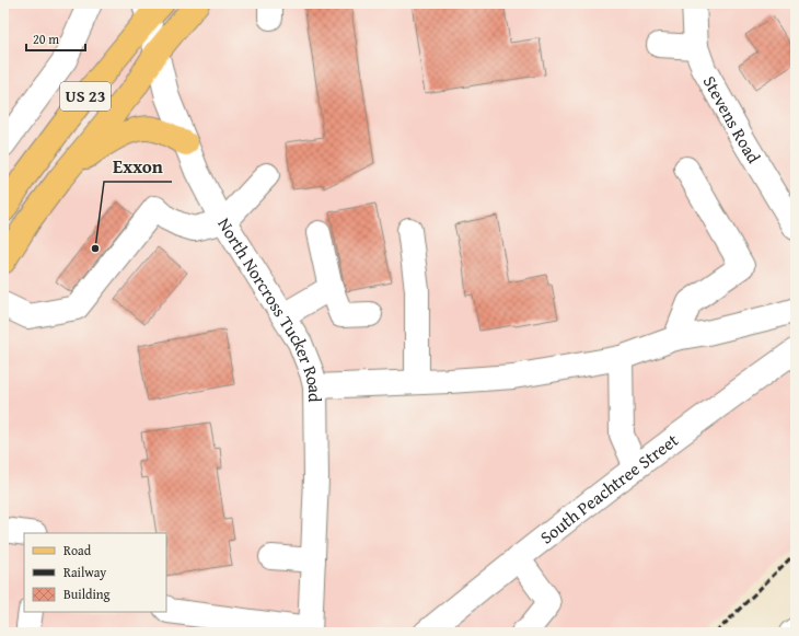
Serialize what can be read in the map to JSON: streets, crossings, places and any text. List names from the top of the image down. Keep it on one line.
{"streets":{"main road":["US 23"],"street":["Stevens Road","North Norcross Tucker Road","South Peachtree Street"]},"crossings":[["US 23","North Norcross Tucker Road"]],"places":["Exxon"],"legend":["Road","Railway","Building"],"scale_bar":"20 m"}
